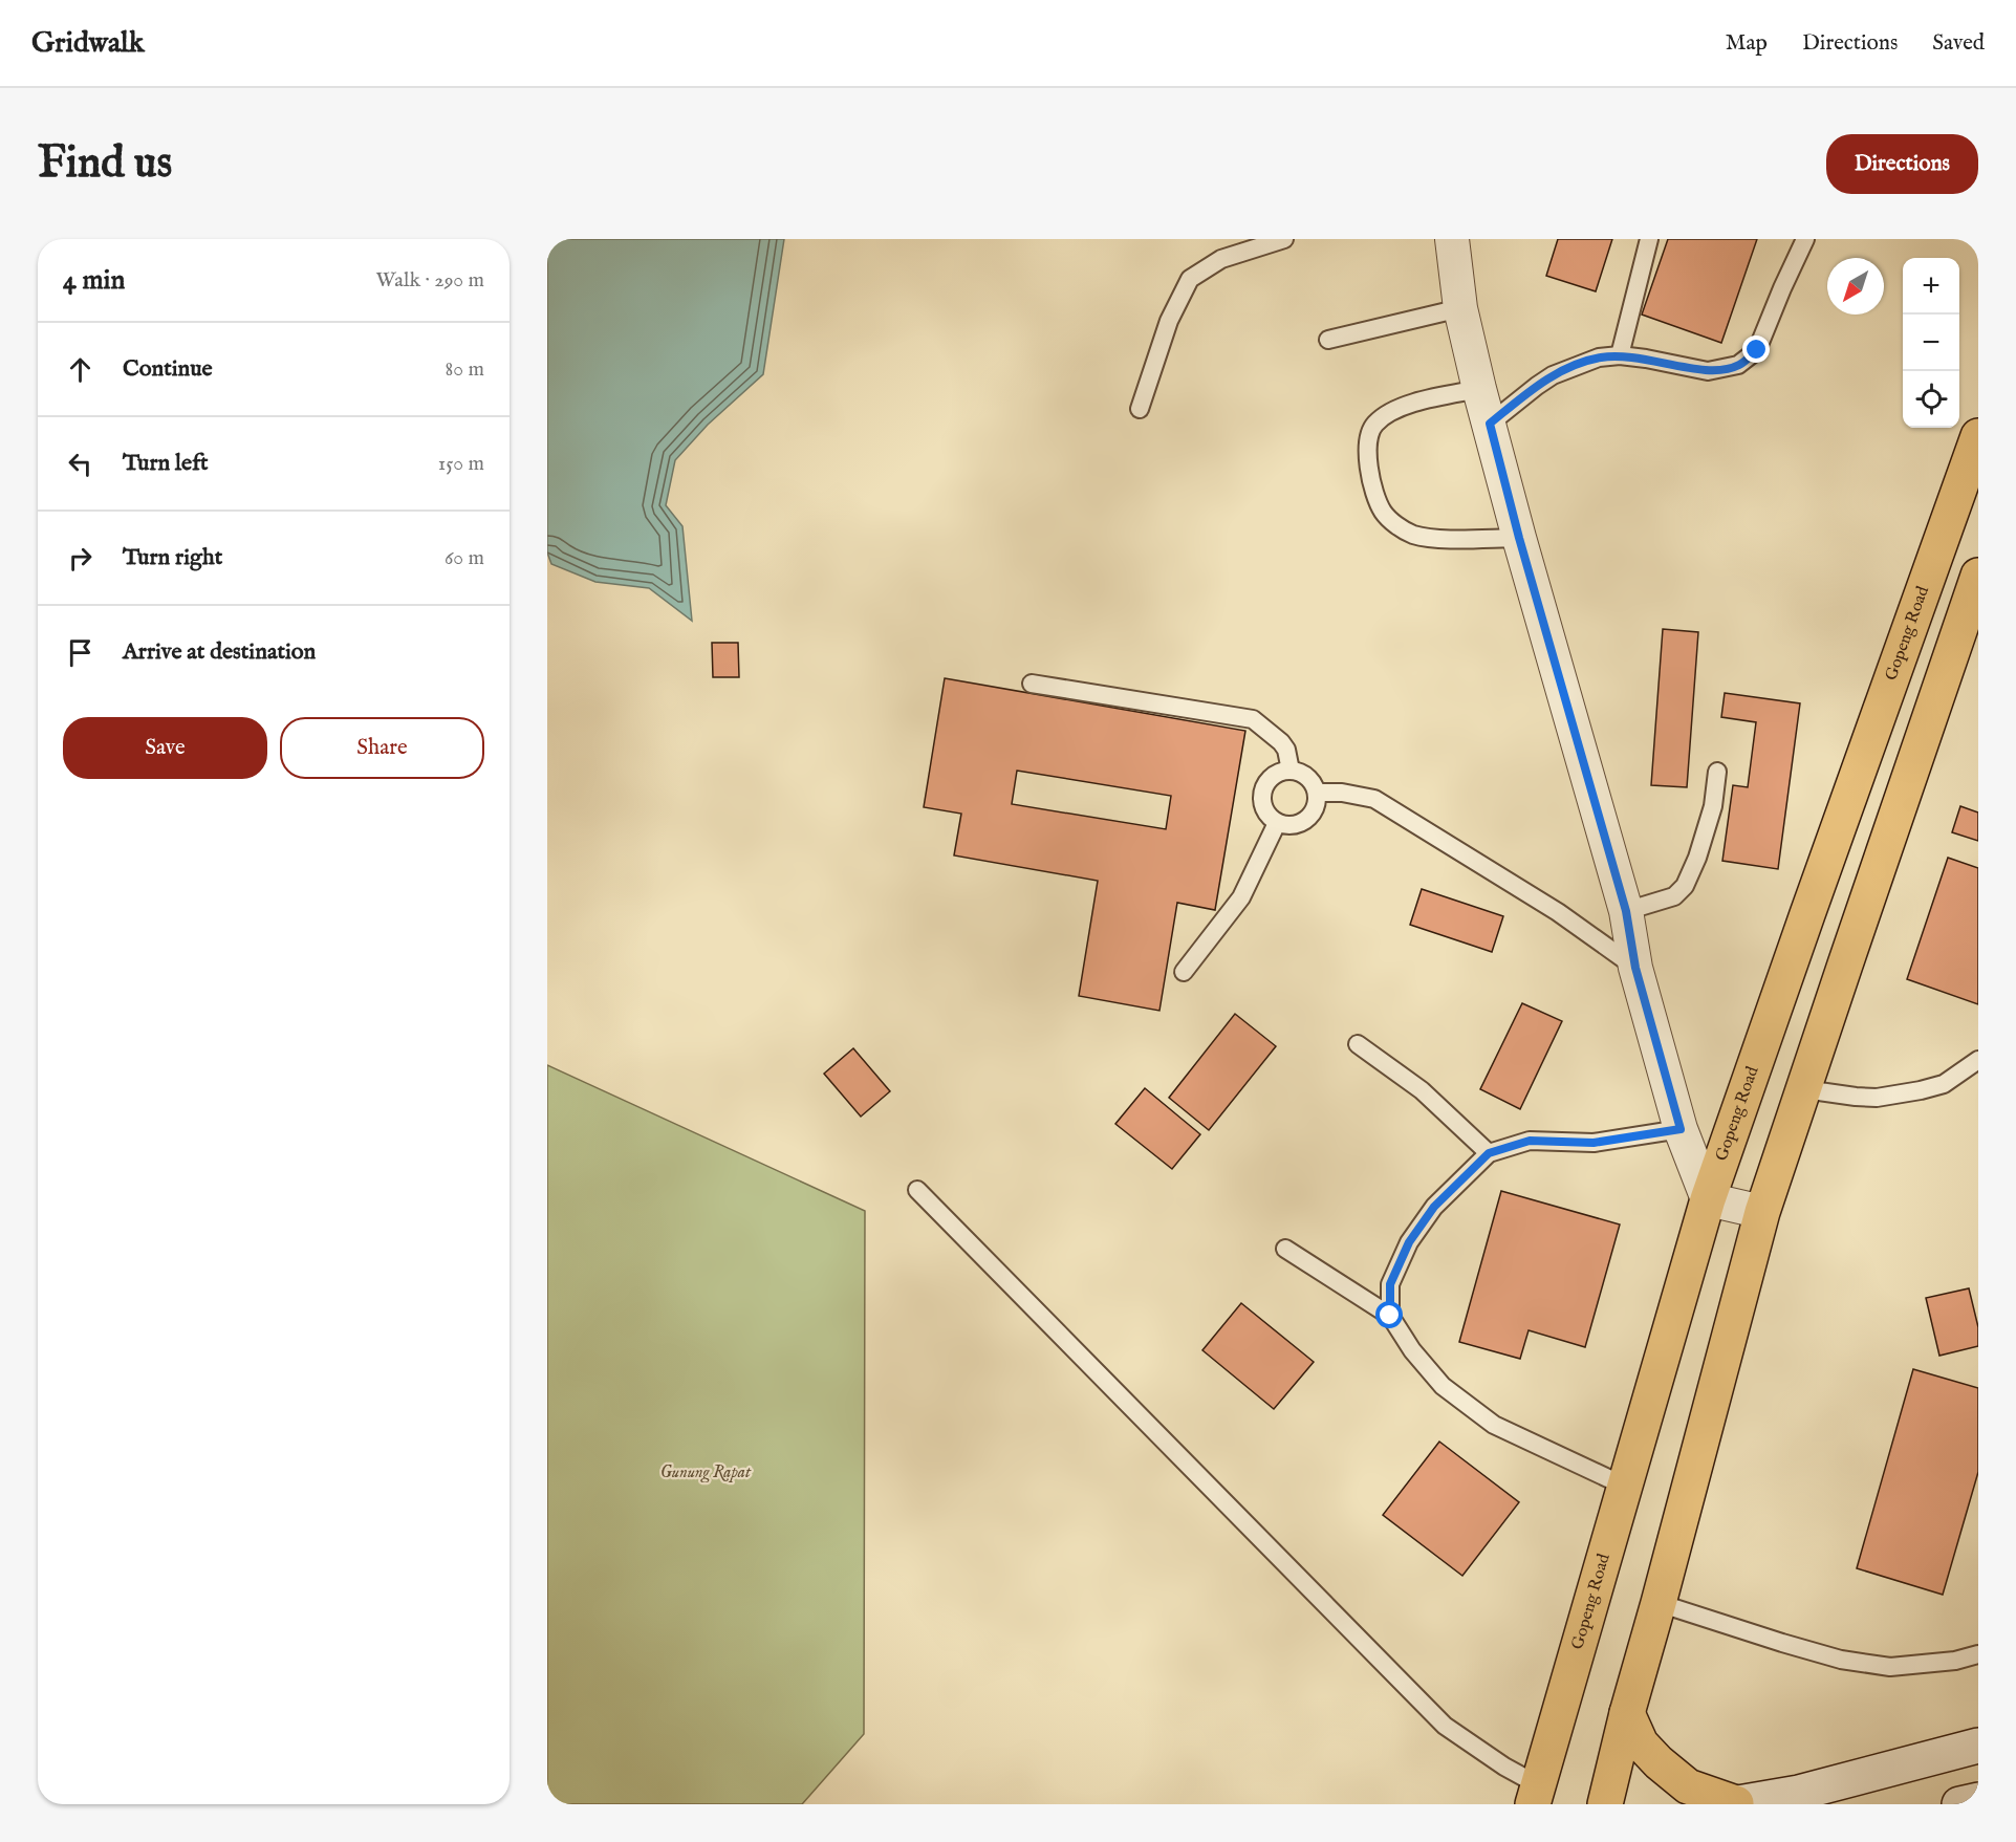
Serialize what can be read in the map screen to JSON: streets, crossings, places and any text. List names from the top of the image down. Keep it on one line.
{"streets":{"highway":["Gopeng Road"]},"parks":["Gunung Rapat"],"north":"bottom left","page":{"header":"Gridwalk","nav":["Map","Directions","Saved"],"buttons":["Directions",["Save","Share"]],"title":"Find us","heading":["4 min","Walk · 290 m"],"map_buttons":["+","−"],"list":[["Continue","80 m"],["Turn left","150 m"],["Turn right","60 m"],"Arrive at destination"]}}
